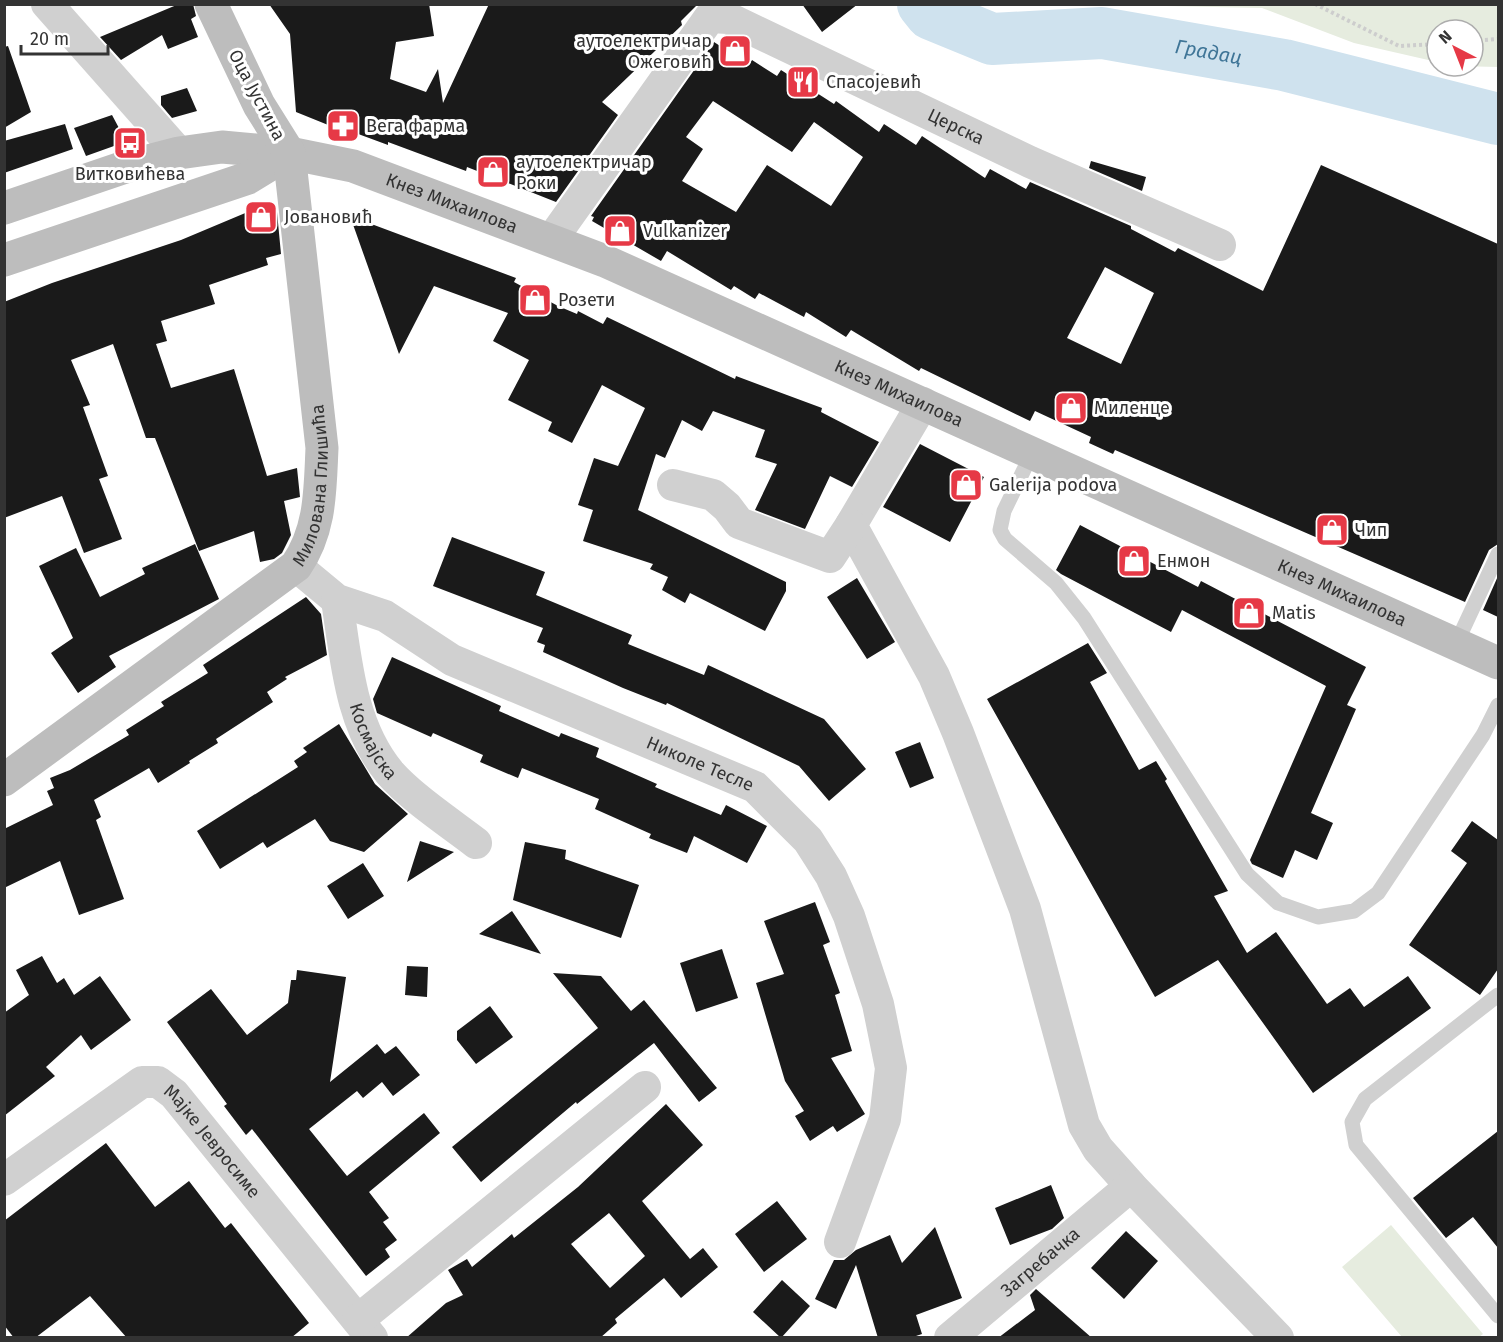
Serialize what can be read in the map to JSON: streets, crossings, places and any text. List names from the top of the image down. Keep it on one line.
{"streets":{"main road":["Оца Јустина","Кнез Михаилова","Милована Глишића"],"street":["Церска","Космајска","Николе Тесле","Мајке Јевросиме","Загребачка"]},"crossings":[["Оца Јустина","Кнез Михаилова"],["Оца Јустина","Милована Глишића"],["Церска","Кнез Михаилова"],["Кнез Михаилова","Милована Глишића"],["Милована Глишића","Николе Тесле"],["Космајска","Николе Тесле"]],"water":["Градац"],"places":{"shop":["аутоелектричар Ожеговић","аутоелектричар Роки","Јовановић","Vulkanizer","Розети","Миленце","Galerija podova","Чип","Енмон","Matis"],"restaurant":["Спасојевић"],"pharmacy":["Вега фарма"],"bus stop":["Витковићева"]},"scale_bar":"20 m","north":"top left"}
